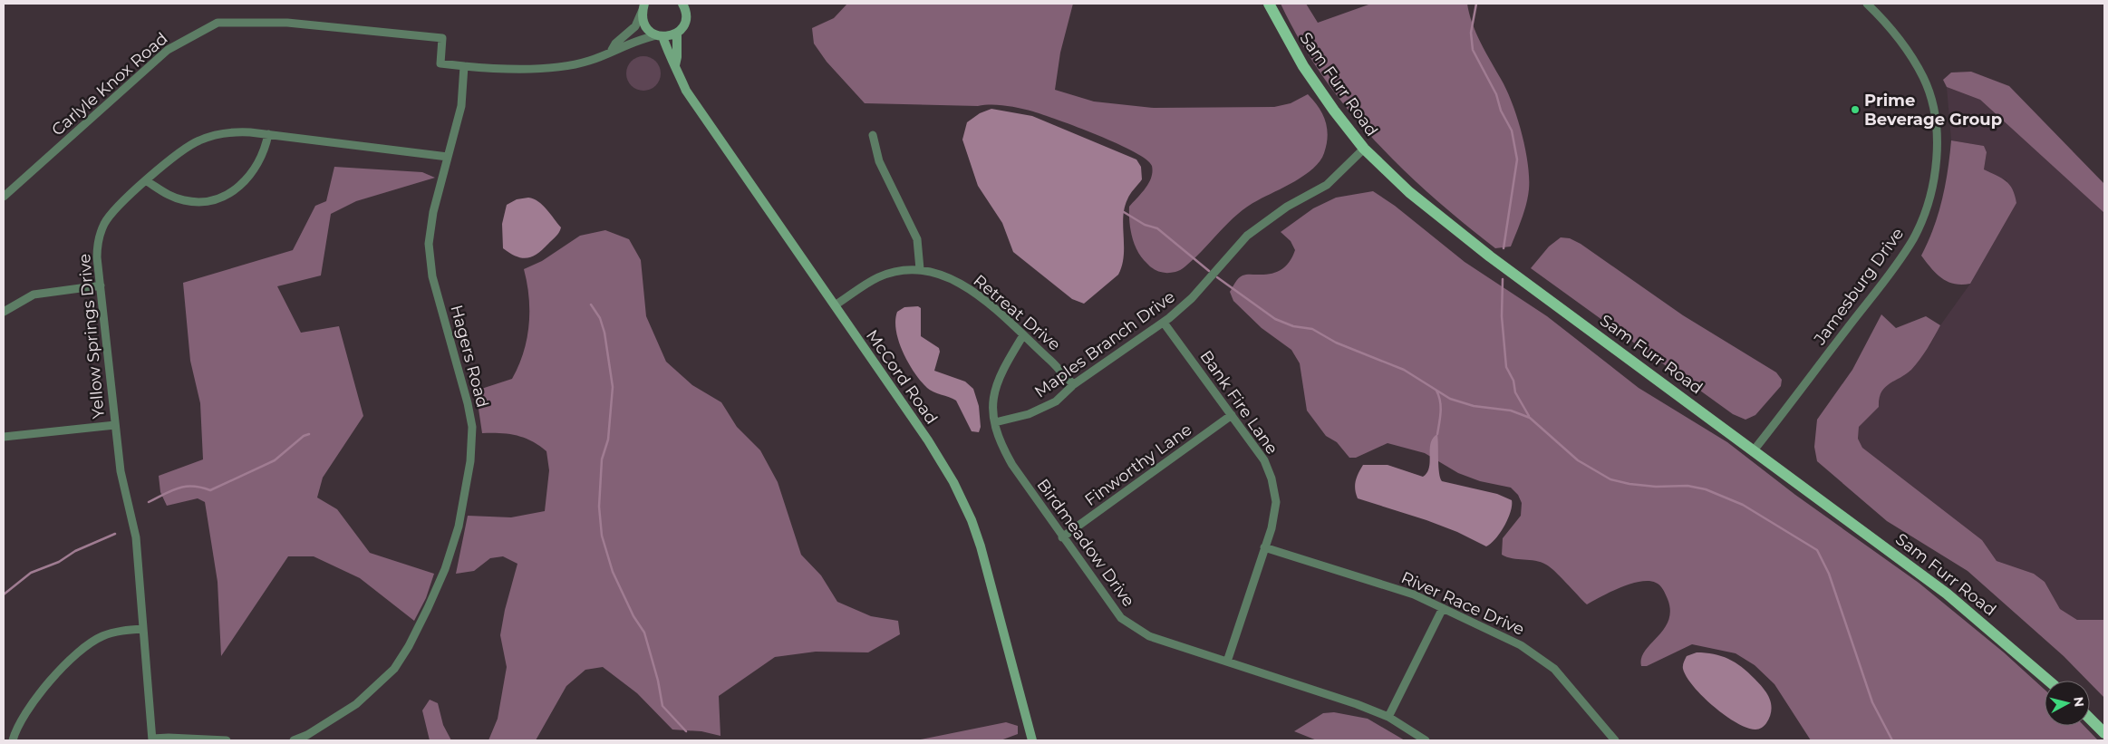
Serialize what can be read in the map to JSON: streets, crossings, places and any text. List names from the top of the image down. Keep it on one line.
{"streets":{"main road":["Sam Furr Road"],"street":["Carlyle Knox Road","Jamesburg Drive","Retreat Drive","Yellow Springs Drive","Maples Branch Drive","Hagers Road","McCord Road","Bank Fire Lane","Finworthy Lane","Birdmeadow Drive","River Race Drive"]},"crossings":[["Carlyle Knox Road","Hagers Road"],["Sam Furr Road","Jamesburg Drive"],["Sam Furr Road","Maples Branch Drive"],["Retreat Drive","Maples Branch Drive"],["Retreat Drive","McCord Road"],["Retreat Drive","Birdmeadow Drive"],["Yellow Springs Drive","Hagers Road"],["Maples Branch Drive","Bank Fire Lane"],["Maples Branch Drive","Birdmeadow Drive"],["Bank Fire Lane","Finworthy Lane"],["Bank Fire Lane","Birdmeadow Drive"],["Bank Fire Lane","River Race Drive"],["Finworthy Lane","Birdmeadow Drive"]],"places":["Prime Beverage Group"],"north":"right"}
